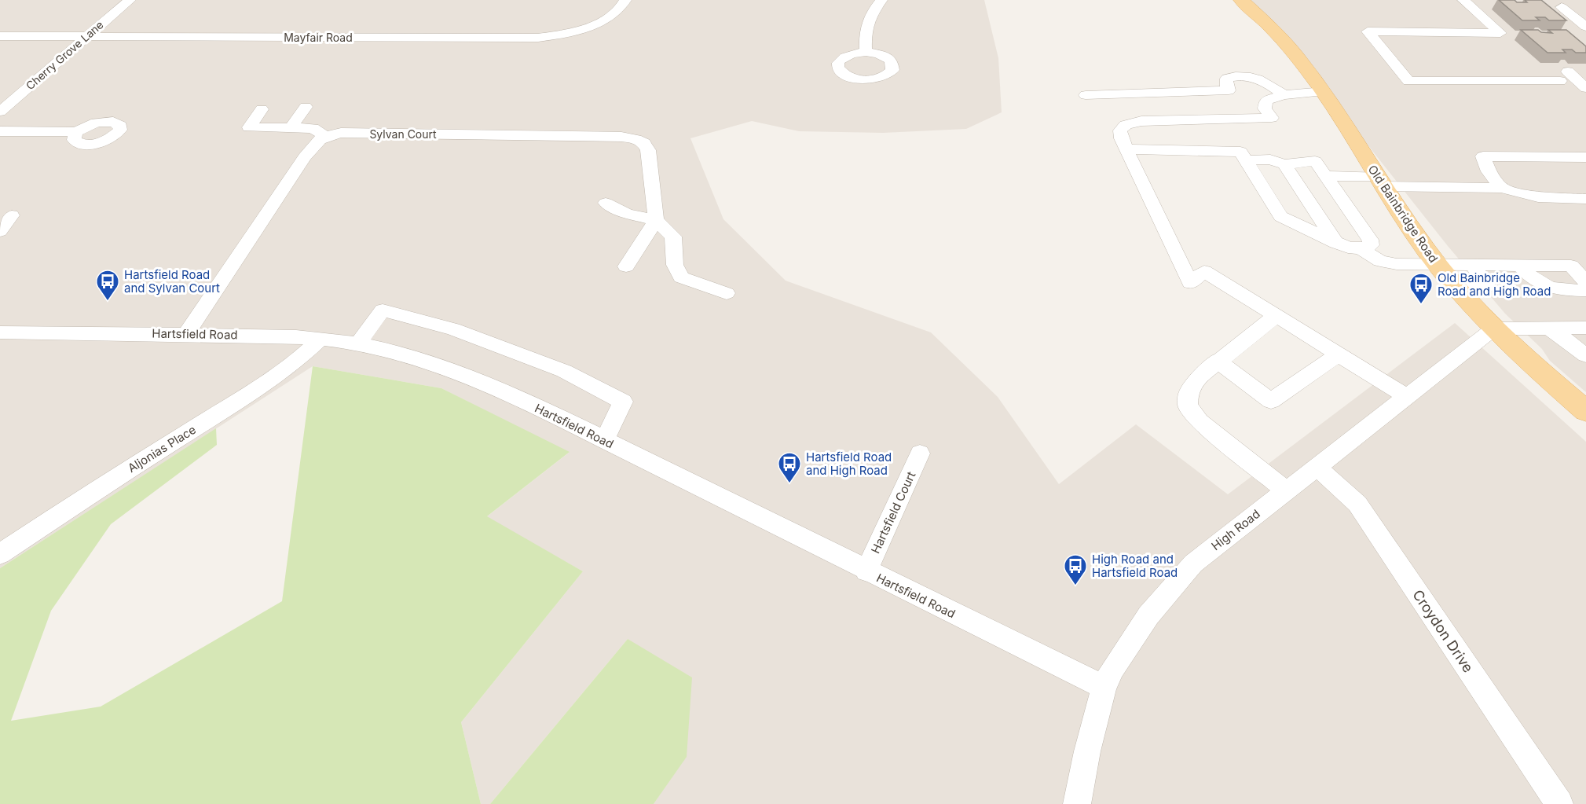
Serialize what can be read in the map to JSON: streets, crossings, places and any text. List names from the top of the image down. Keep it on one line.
{"streets":{"main road":["Old Bainbridge Road"],"street":["Mayfair Road","Cherry Grove Lane","Sylvan Court","Hartsfield Road","Aljonias Place","Hartsfield Court","High Road","Croydon Drive"]},"crossings":[["Mayfair Road","Cherry Grove Lane"],["Old Bainbridge Road","High Road"],["Hartsfield Road","Aljonias Place"],["Hartsfield Road","Hartsfield Court"],["Hartsfield Road","High Road"],["High Road","Croydon Drive"]],"places":{"bus stop":["Hartsfield Road and Sylvan Court","Old Bainbridge Road and High Road","Hartsfield Road and High Road","High Road and Hartsfield Road"]}}
